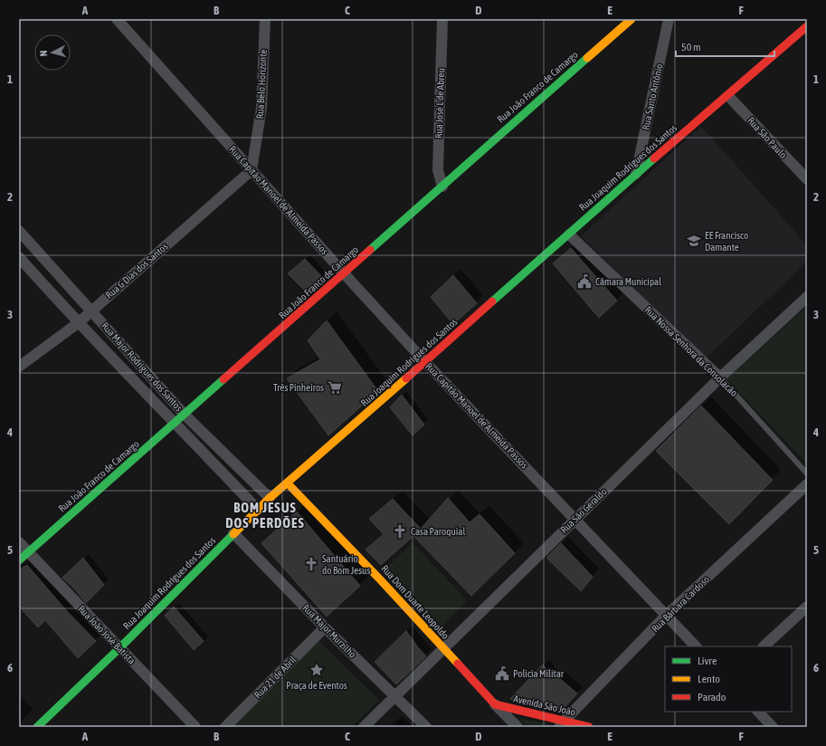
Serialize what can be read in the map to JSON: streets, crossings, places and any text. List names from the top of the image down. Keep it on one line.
{"streets":{"street":["Rua Belo Horizonte","Rua João Franco de Camargo","Rua Santo Antônio","Rua José L de Abreu","Rua São Paulo","Rua Joaquim Rodrigues dos Santos","Rua Capitão Manoel de Almeida Passos","Rua G Dias dos Santos","Rua Nossa Senhora da Consolacão","Rua Major Rodrigues dos Santos","Rua São Geraldo","Rua Dom Duarte Leopoldo","Rua Bárbara Cardoso","Rua Major Murzilho","Rua João José Batista","Rua 21 de Abril","Avenida São João"]},"crossings":[["Rua Belo Horizonte","Rua Capitão Manoel de Almeida Passos"],["Rua Belo Horizonte","Rua G Dias dos Santos"],["Rua João Franco de Camargo","Rua José L de Abreu"],["Rua João Franco de Camargo","Rua Capitão Manoel de Almeida Passos"],["Rua João Franco de Camargo","Rua Major Rodrigues dos Santos"],["Rua João Franco de Camargo","Rua João José Batista"],["Rua Santo Antônio","Rua Joaquim Rodrigues dos Santos"],["Rua São Paulo","Rua Joaquim Rodrigues dos Santos"],["Rua Joaquim Rodrigues dos Santos","Rua Capitão Manoel de Almeida Passos"],["Rua Joaquim Rodrigues dos Santos","Rua Nossa Senhora da Consolacão"],["Rua Joaquim Rodrigues dos Santos","Rua Major Rodrigues dos Santos"],["Rua Joaquim Rodrigues dos Santos","Rua Dom Duarte Leopoldo"],["Rua Joaquim Rodrigues dos Santos","Rua Major Murzilho"],["Rua Joaquim Rodrigues dos Santos","Rua João José Batista"],["Rua Capitão Manoel de Almeida Passos","Rua G Dias dos Santos"],["Rua Capitão Manoel de Almeida Passos","Rua São Geraldo"],["Rua Capitão Manoel de Almeida Passos","Rua Bárbara Cardoso"],["Rua G Dias dos Santos","Rua Major Rodrigues dos Santos"],["Rua Nossa Senhora da Consolacão","Rua São Geraldo"],["Rua São Geraldo","Rua Dom Duarte Leopoldo"],["Rua São Geraldo","Rua Major Murzilho"],["Rua Dom Duarte Leopoldo","Avenida São João"],["Rua Bárbara Cardoso","Avenida São João"],["Rua Major Murzilho","Rua 21 de Abril"]],"districts":["BOM JESUS DOS PERDÕES"],"places":{"school or university":["EE Francisco Damante"],"public building":["Câmara Municipal","Policia Militar"],"supermarket":["Três Pinheiros"],"church":["Casa Paroquial","Santuário do Bom Jesus"],"place":["Praça de Eventos"]},"legend":["Livre","Lento","Parado"],"scale_bar":"50 m","north":"left","grid":{"columns":["A","B","C","D","E","F"],"rows":["1","2","3","4","5","6"]}}
